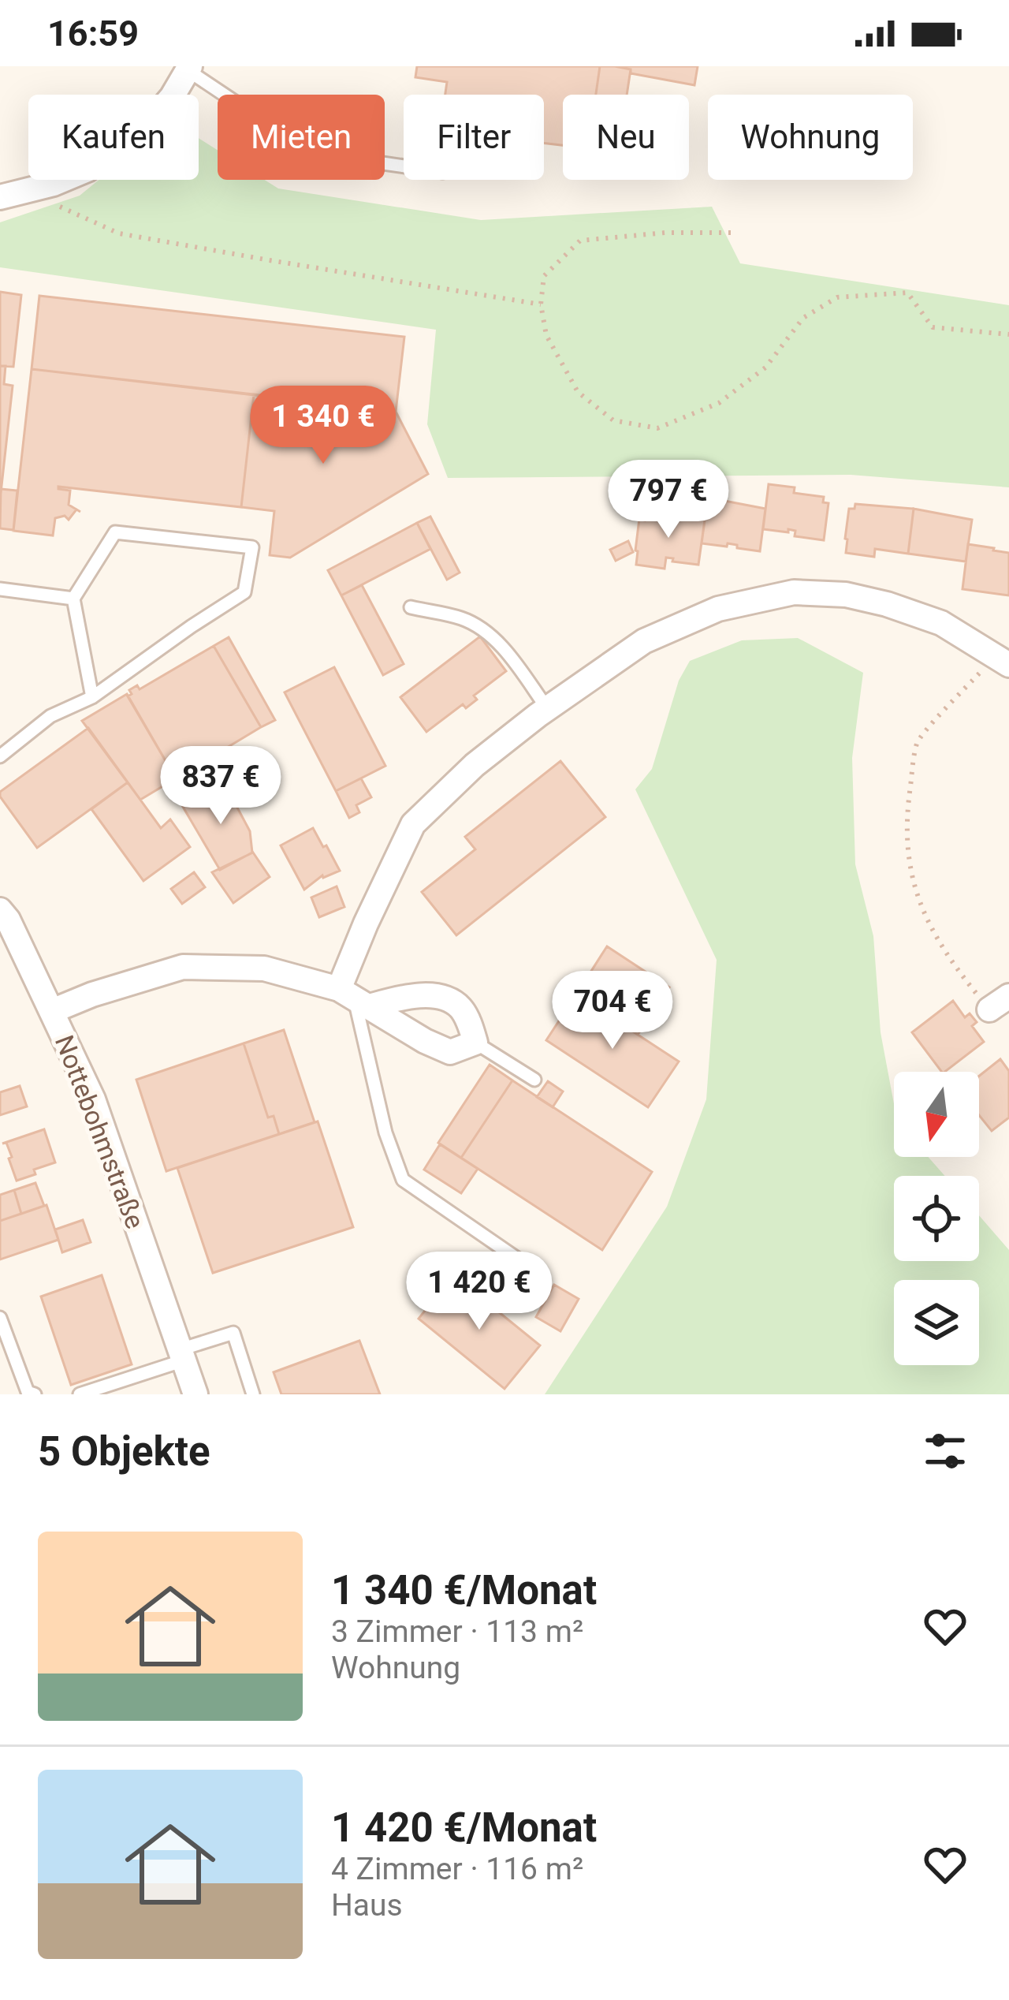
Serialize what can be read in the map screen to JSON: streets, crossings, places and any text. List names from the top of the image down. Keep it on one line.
{"streets":{"street":["Nottebohmstraße"]},"north":"bottom","page":{"status":"16:59","chip":["Kaufen","Mieten","Filter","Neu","Wohnung"],"price":["1 340 €","797 €","837 €","704 €","1 420 €"],"heading":"5 Objekte","list":[{"name":"1 340 €/Monat","note":"3 Zimmer · 113 m² · Wohnung"},{"name":"1 420 €/Monat","note":"4 Zimmer · 116 m² · Haus"}]}}
